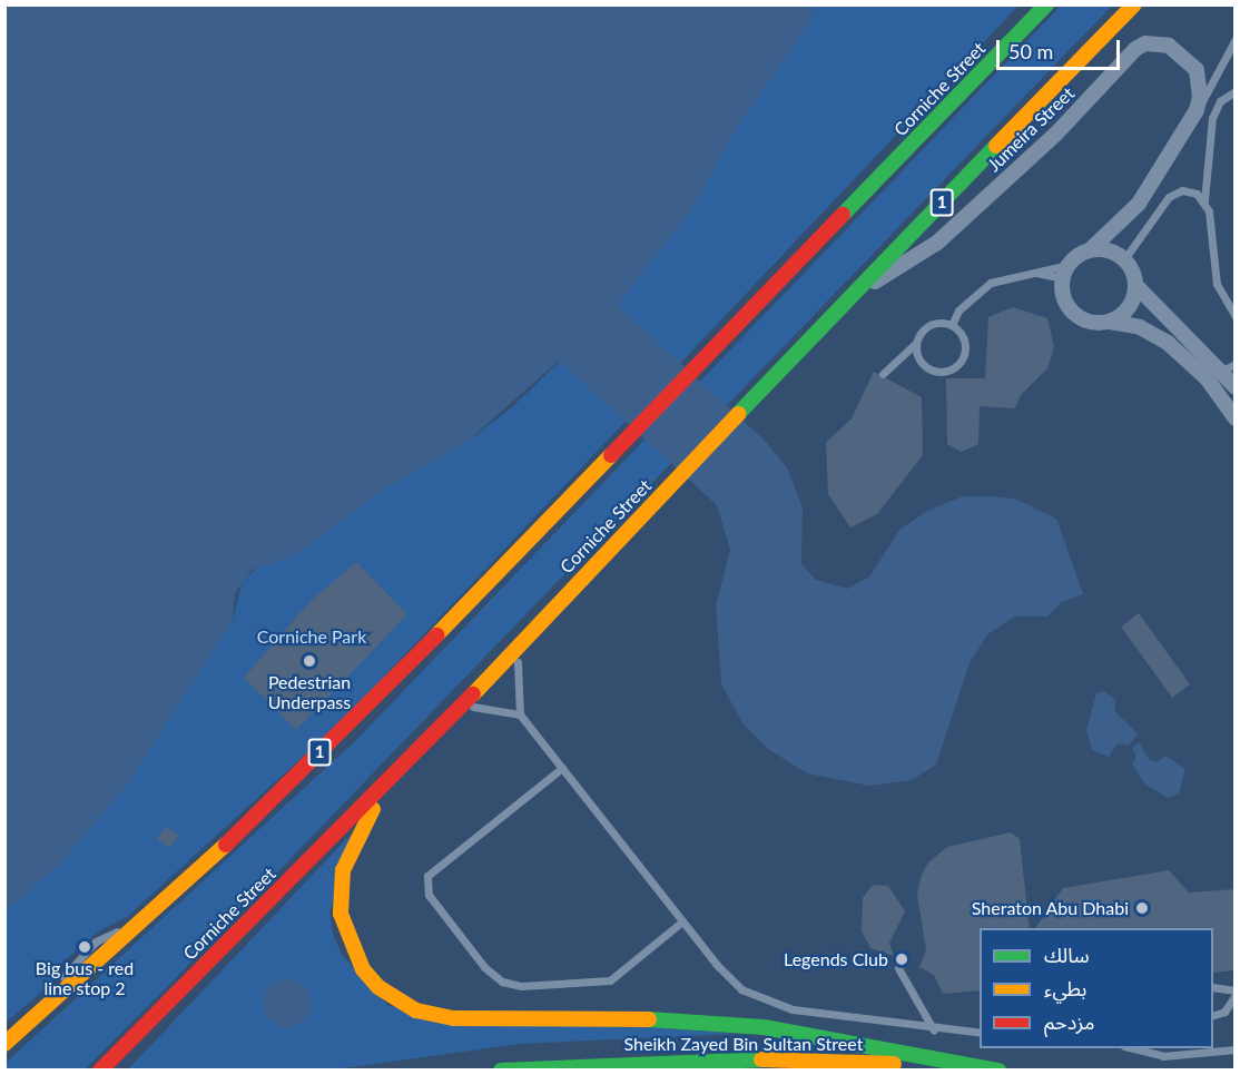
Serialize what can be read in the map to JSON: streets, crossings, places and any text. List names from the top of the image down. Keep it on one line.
{"streets":{"highway":["Corniche Street","1","Sheikh Zayed Bin Sultan Street"],"street":["Jumeira Street"]},"crossings":[["Corniche Street","Jumeira Street"]],"parks":["Corniche Park"],"places":["Pedestrian Underpass","Sheraton Abu Dhabi","Big bus - red line stop 2","Legends Club"],"legend":["سالك","بطيء","مزدحم"],"scale_bar":"50 m"}
